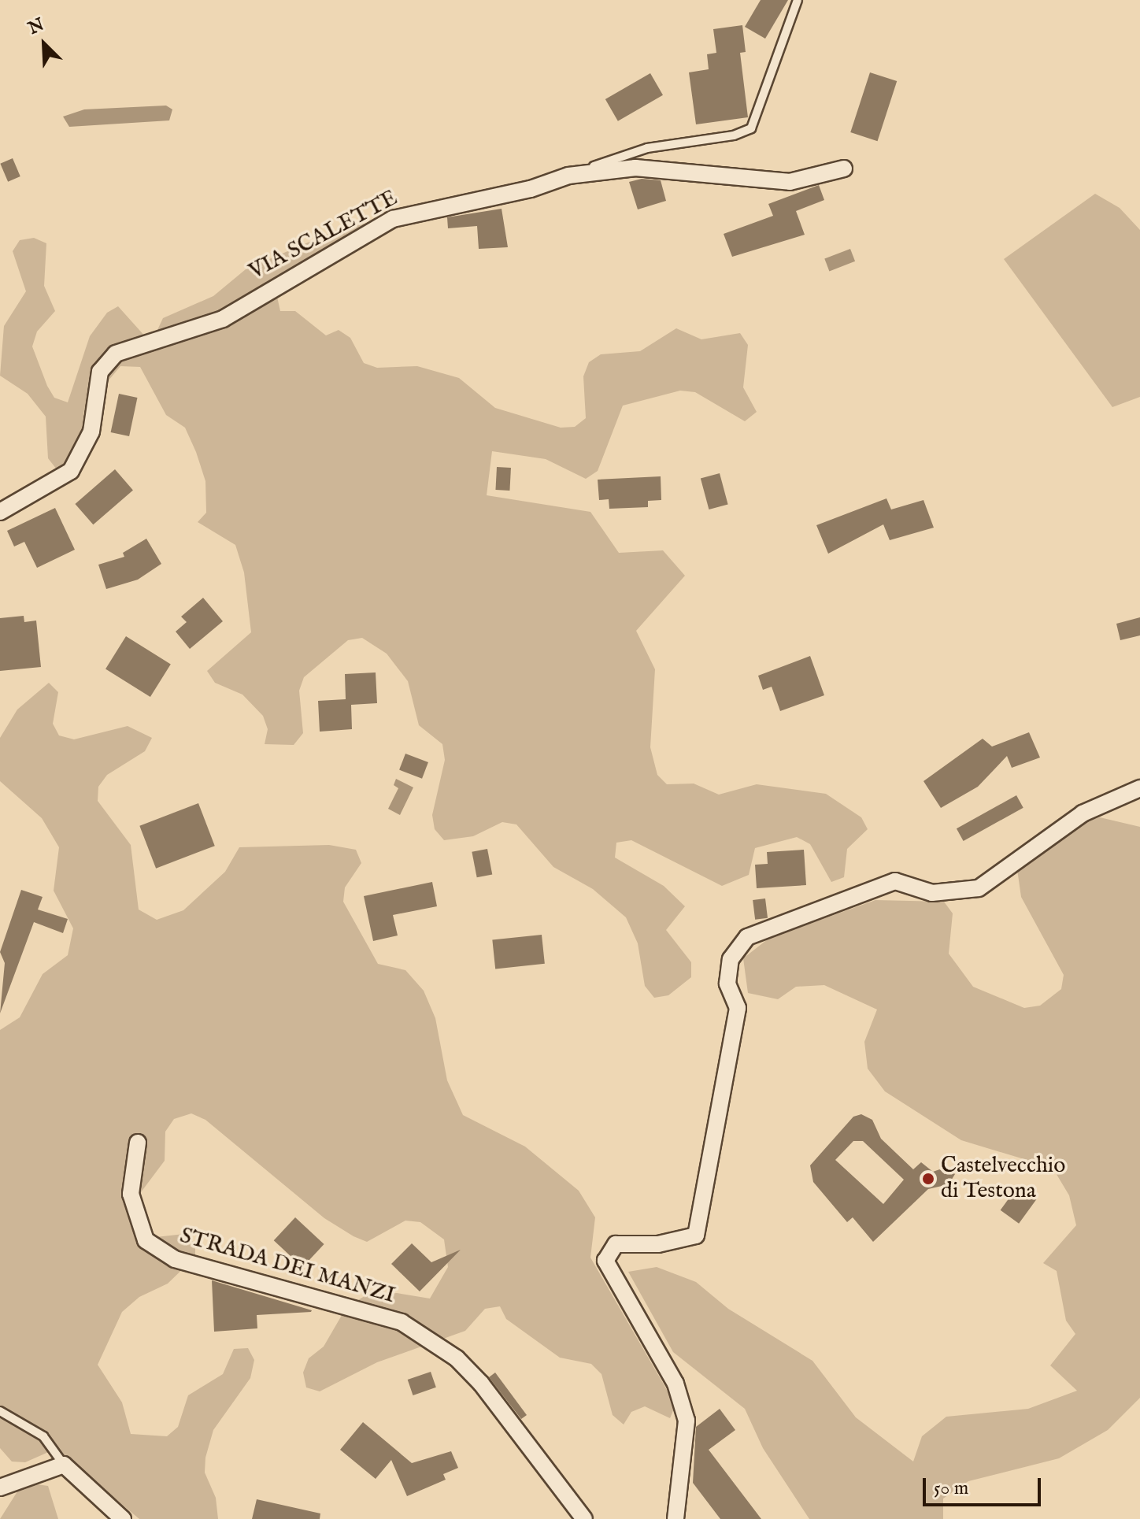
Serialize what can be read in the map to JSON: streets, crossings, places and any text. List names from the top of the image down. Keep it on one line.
{"streets":{"street":["VIA SCALETTE","STRADA DEI MANZI"]},"places":["Castelvecchio di Testona"],"scale_bar":"50 m","north":"top left"}
